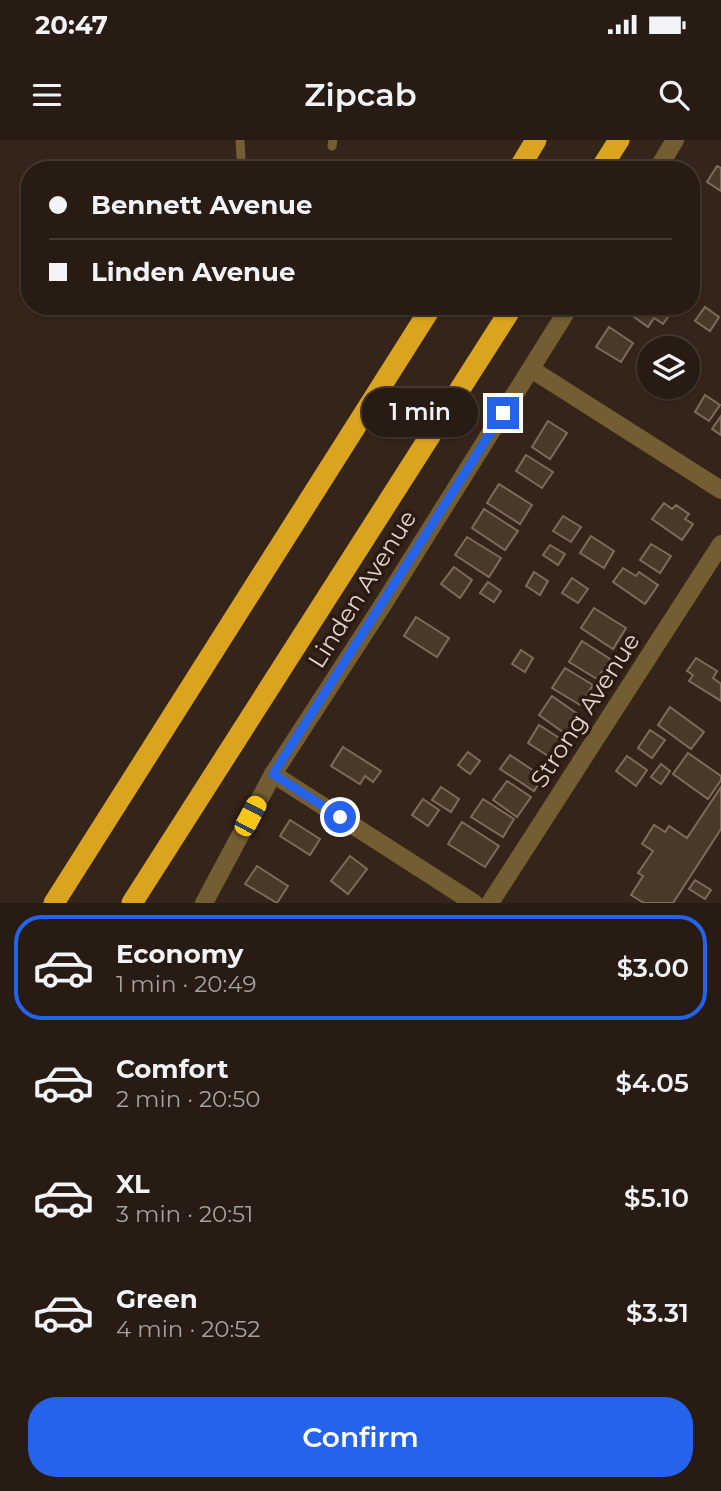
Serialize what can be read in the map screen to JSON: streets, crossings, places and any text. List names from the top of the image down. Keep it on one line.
{"streets":{"street":["Linden Avenue","Strong Avenue"]},"page":{"status":"20:47","header":"Zipcab","banner":["Bennett Avenue","Linden Avenue"],"bubble":"1 min","list":[{"name":"Economy","note":"1 min · 20:49","value":"$3.00"},{"name":"Comfort","note":"2 min · 20:50","value":"$4.05"},{"name":"XL","note":"3 min · 20:51","value":"$5.10"},{"name":"Green","note":"4 min · 20:52","value":"$3.31"}],"buttons":"Confirm"}}
